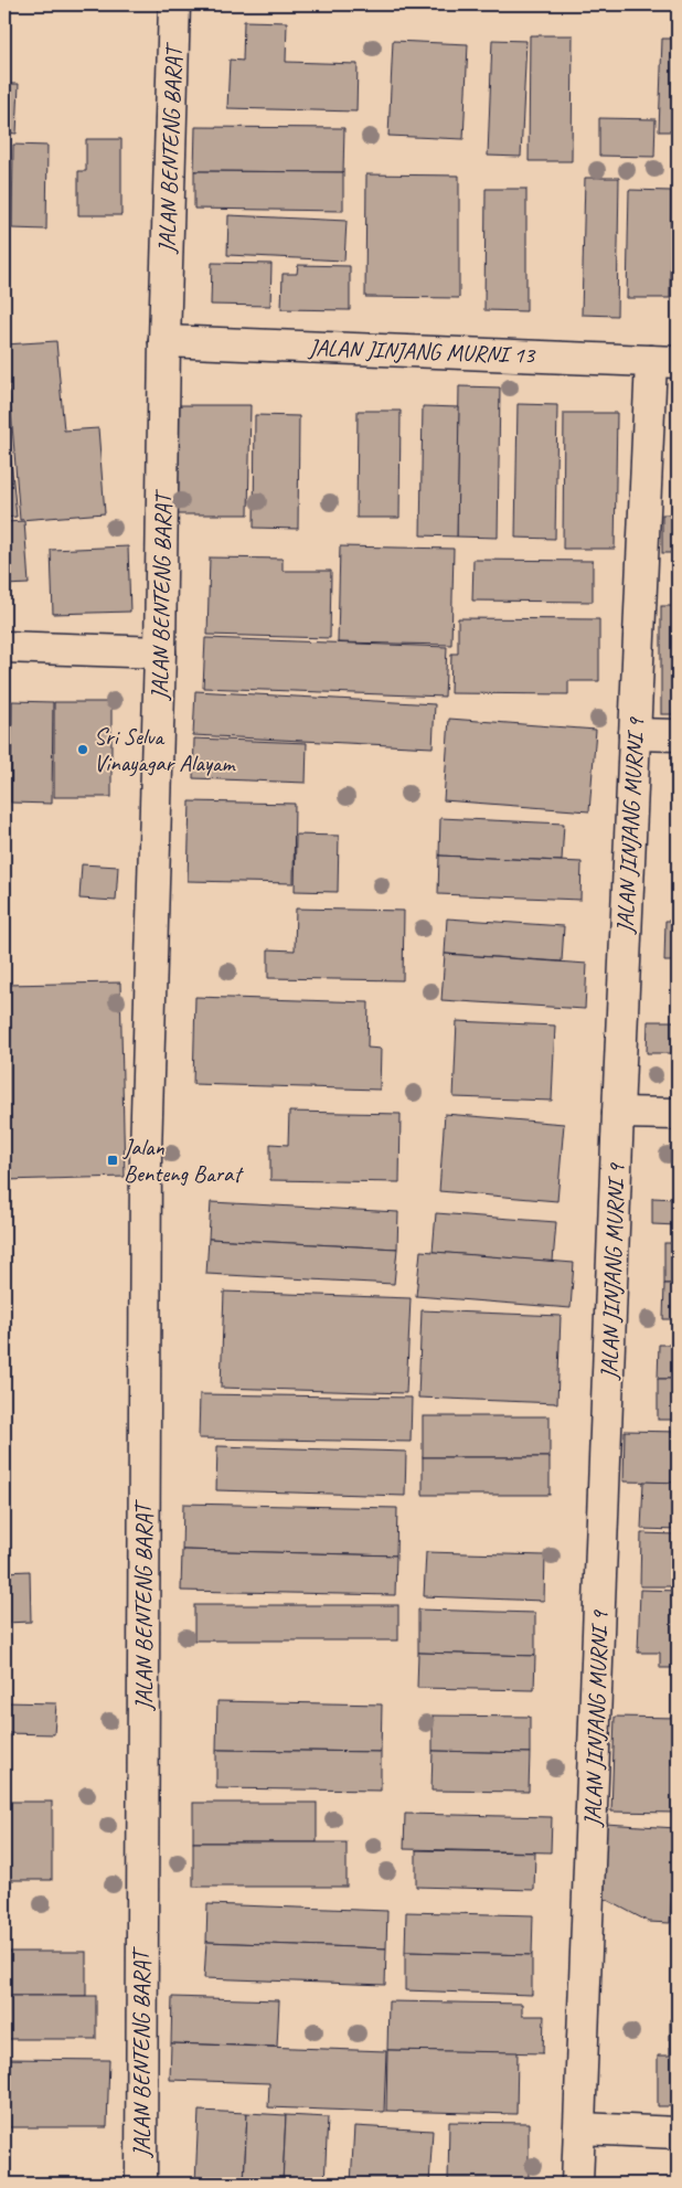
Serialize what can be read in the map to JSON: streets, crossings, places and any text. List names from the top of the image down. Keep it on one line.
{"streets":{"street":["JALAN BENTENG BARAT","JALAN JINJANG MURNI 13","JALAN JINJANG MURNI 9"]},"crossings":[["JALAN BENTENG BARAT","JALAN JINJANG MURNI 13"],["JALAN JINJANG MURNI 13","JALAN JINJANG MURNI 9"]],"places":{"other":["Sri Selva Vinayagar Alayam"],"transit":["Jalan Benteng Barat"]}}
